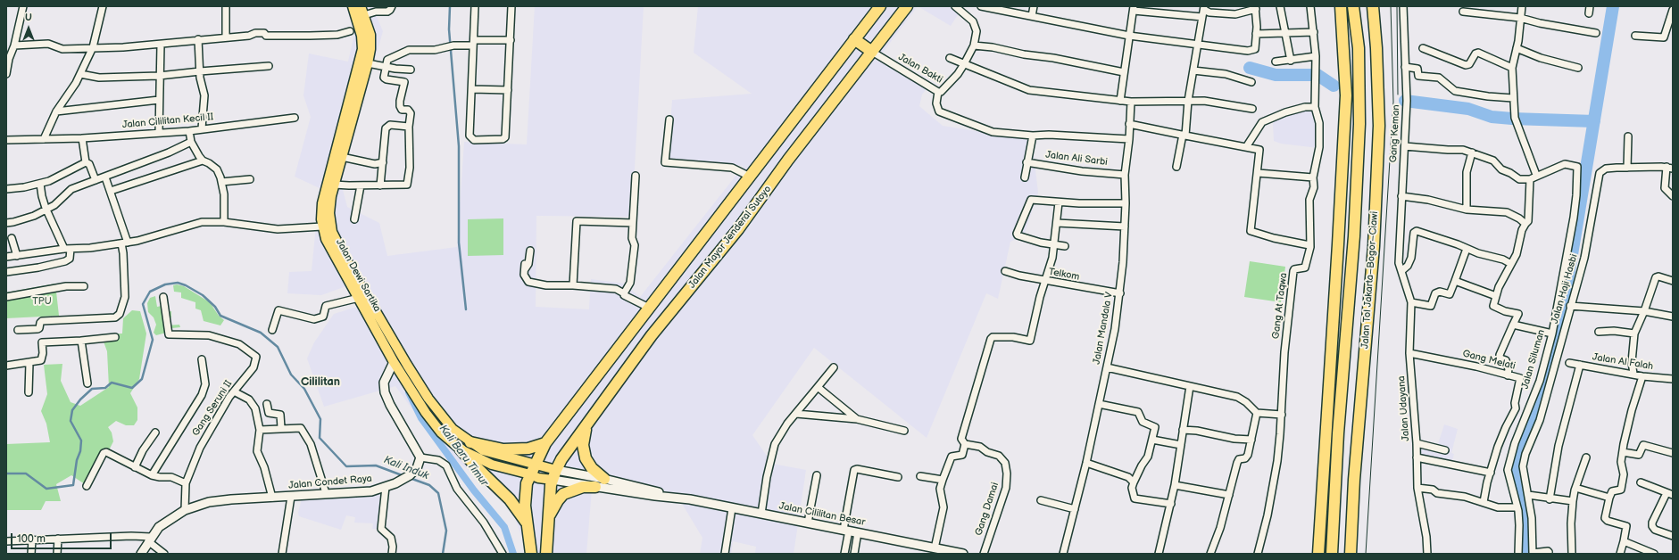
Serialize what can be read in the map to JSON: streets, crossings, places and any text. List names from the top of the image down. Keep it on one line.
{"streets":{"highway":["Jalan Mayor Jenderal Sutoyo","Jalan Tol Jakarta–Bogor–Ciawi"],"main road":["Jalan Dewi Sartika","Jalan Cililitan Besar"],"street":["Jalan Bakti","Jalan Cililitan Kecil II","Gang Keman","Jalan Ali Sarbi","Telkom","Jalan Haji Hasbi","Gang At Taqwa","Jalan Mandala V","Jalan Siluman","Gang Melati","Jalan Al Falah","Gang Seruni II","Jalan Udayana","Jalan Condet Raya","Gang Damai"]},"crossings":[["Jalan Bakti","Jalan Mayor Jenderal Sutoyo"],["Gang Keman","Jalan Udayana"],["Jalan Ali Sarbi","Jalan Mandala V"],["Jalan Mayor Jenderal Sutoyo","Jalan Cililitan Besar"],["Telkom","Jalan Mandala V"],["Jalan Dewi Sartika","Jalan Cililitan Besar"],["Gang Melati","Jalan Udayana"],["Gang Seruni II","Jalan Condet Raya"]],"districts":["Cililitan"],"water":["Kali Baru Timur","Kali Induk"],"parks":["TPU"],"scale_bar":"100 m","north":"top"}
